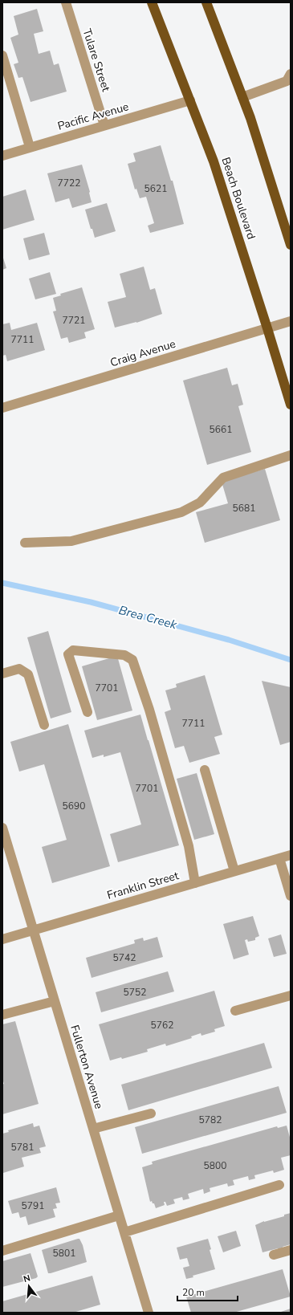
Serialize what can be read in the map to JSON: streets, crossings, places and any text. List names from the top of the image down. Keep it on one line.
{"streets":{"main road":["Beach Boulevard"],"street":["Tulare Street","Pacific Avenue","Craig Avenue","Franklin Street","Fullerton Avenue"]},"crossings":[["Tulare Street","Pacific Avenue"],["Pacific Avenue","Beach Boulevard"],["Beach Boulevard","Craig Avenue"],["Franklin Street","Fullerton Avenue"]],"water":["Brea Creek"],"house_numbers":["7722","5621","7721","7711","5661","5681","7701","7711","7701","5690","5742","5752","5762","5782","5781","5800","5791","5801"],"scale_bar":"20 m","north":"top"}
